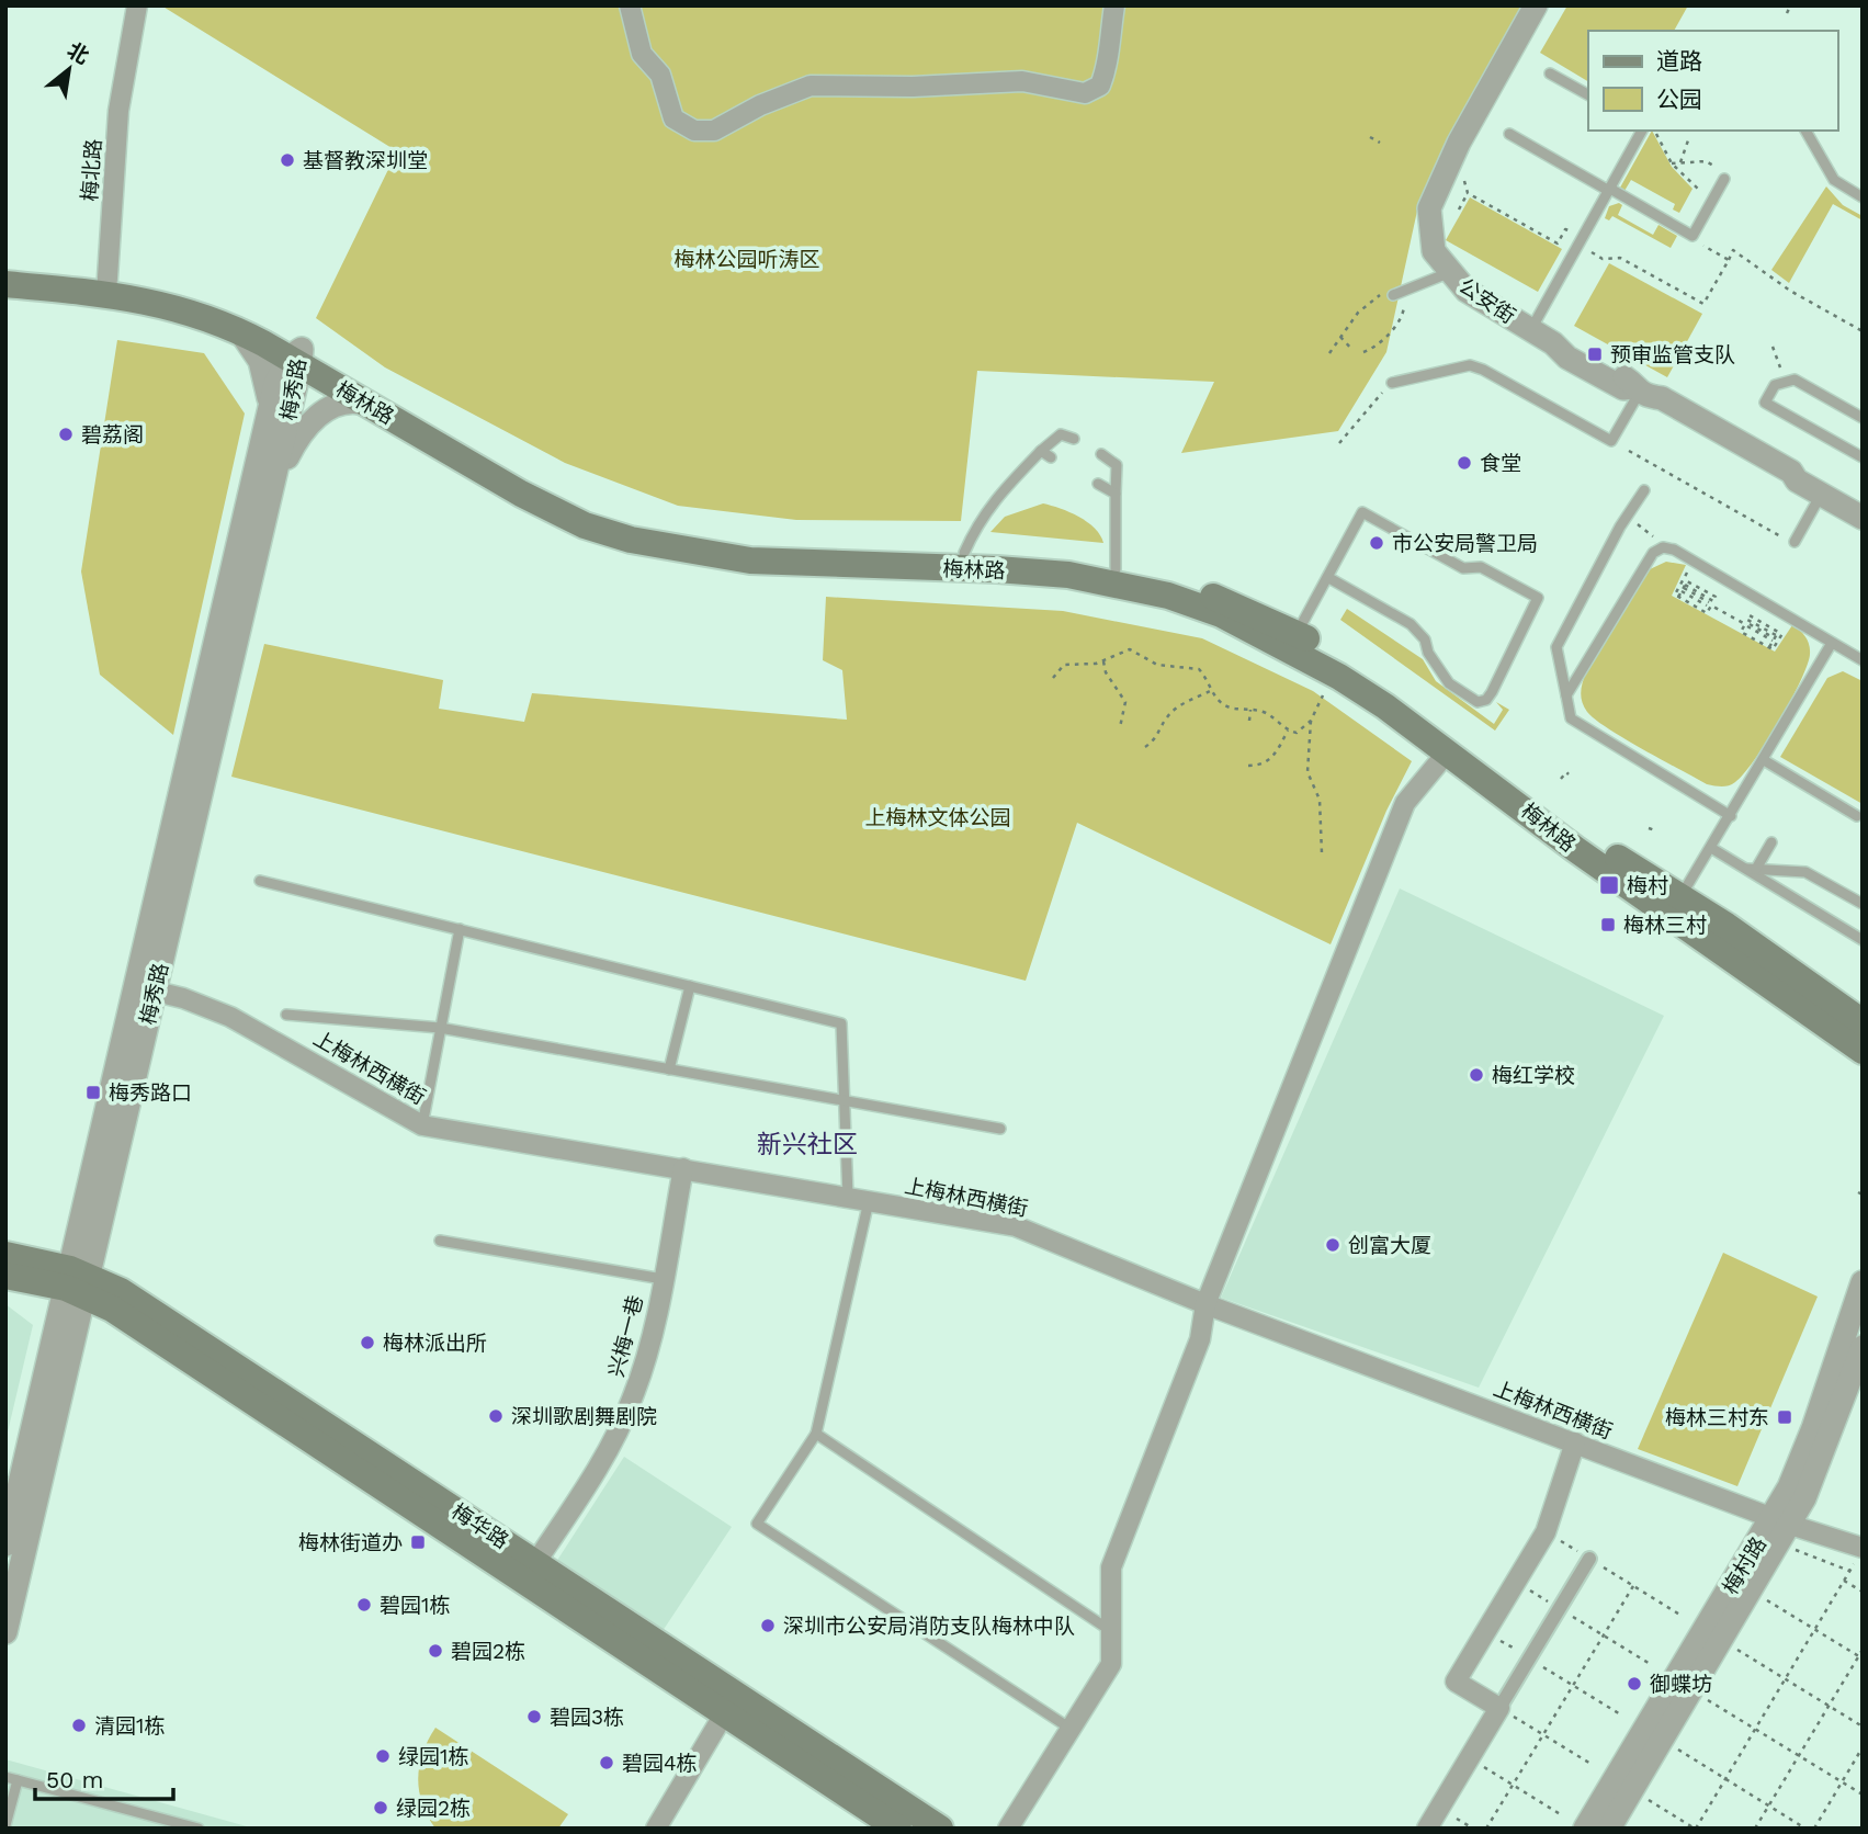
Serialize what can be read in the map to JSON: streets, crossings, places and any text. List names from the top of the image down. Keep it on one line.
{"streets":{"main road":["梅林路","梅华路"],"street":["梅北路","公安街","梅秀路","上梅林西横街","兴梅一巷","梅村路"]},"crossings":[["梅北路","梅林路"],["梅秀路","梅林路"],["梅秀路","上梅林西横街"],["梅秀路","梅华路"],["上梅林西横街","兴梅一巷"],["上梅林西横街","梅村路"],["兴梅一巷","梅华路"]],"districts":["新兴社区"],"parks":["梅林公园听涛区","上梅林文体公园"],"places":{"other":["基督教深圳堂","碧荔阁","食堂","市公安局警卫局","梅红学校","创富大厦","梅林派出所","深圳歌剧舞剧院","碧园1栋","深圳市公安局消防支队梅林中队","碧园2栋","御蝶坊","碧园3栋","清园1栋","绿园1栋","碧园4栋","绿园2栋"],"transit":["预审监管支队","梅村","梅林三村","梅秀路口","梅林三村东","梅林街道办"]},"legend":["道路","公园"],"scale_bar":"50 m","north":"top right"}
